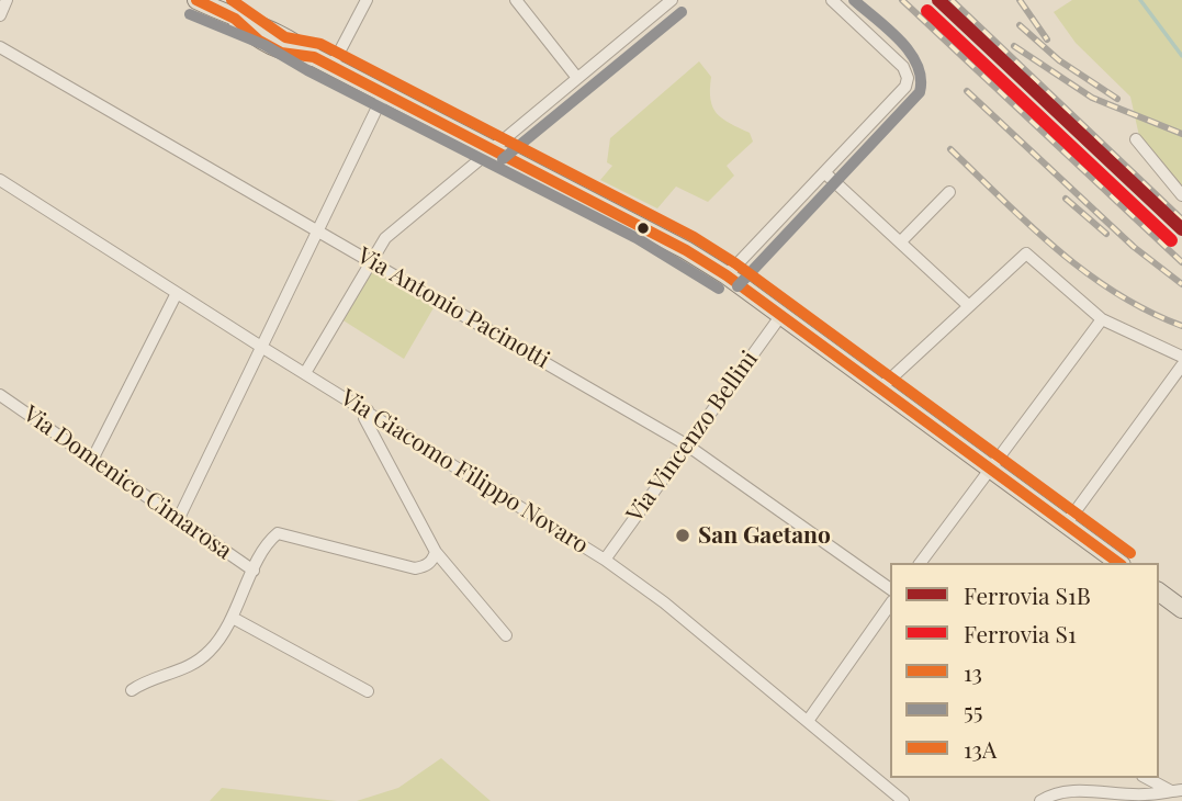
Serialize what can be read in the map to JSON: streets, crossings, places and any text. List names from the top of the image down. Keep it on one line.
{"streets":{"street":["Via Antonio Pacinotti","Via Vincenzo Bellini","Via Giacomo Filippo Novaro","Via Domenico Cimarosa"]},"crossings":[["Via Antonio Pacinotti","Via Vincenzo Bellini"],["Via Vincenzo Bellini","Via Giacomo Filippo Novaro"]],"places":["San Gaetano"],"lines":["rail line S1B","transit line 13","transit line 55","transit line 13A","rail line S1"],"legend":["Ferrovia S1B","Ferrovia S1","13","55","13A"]}
